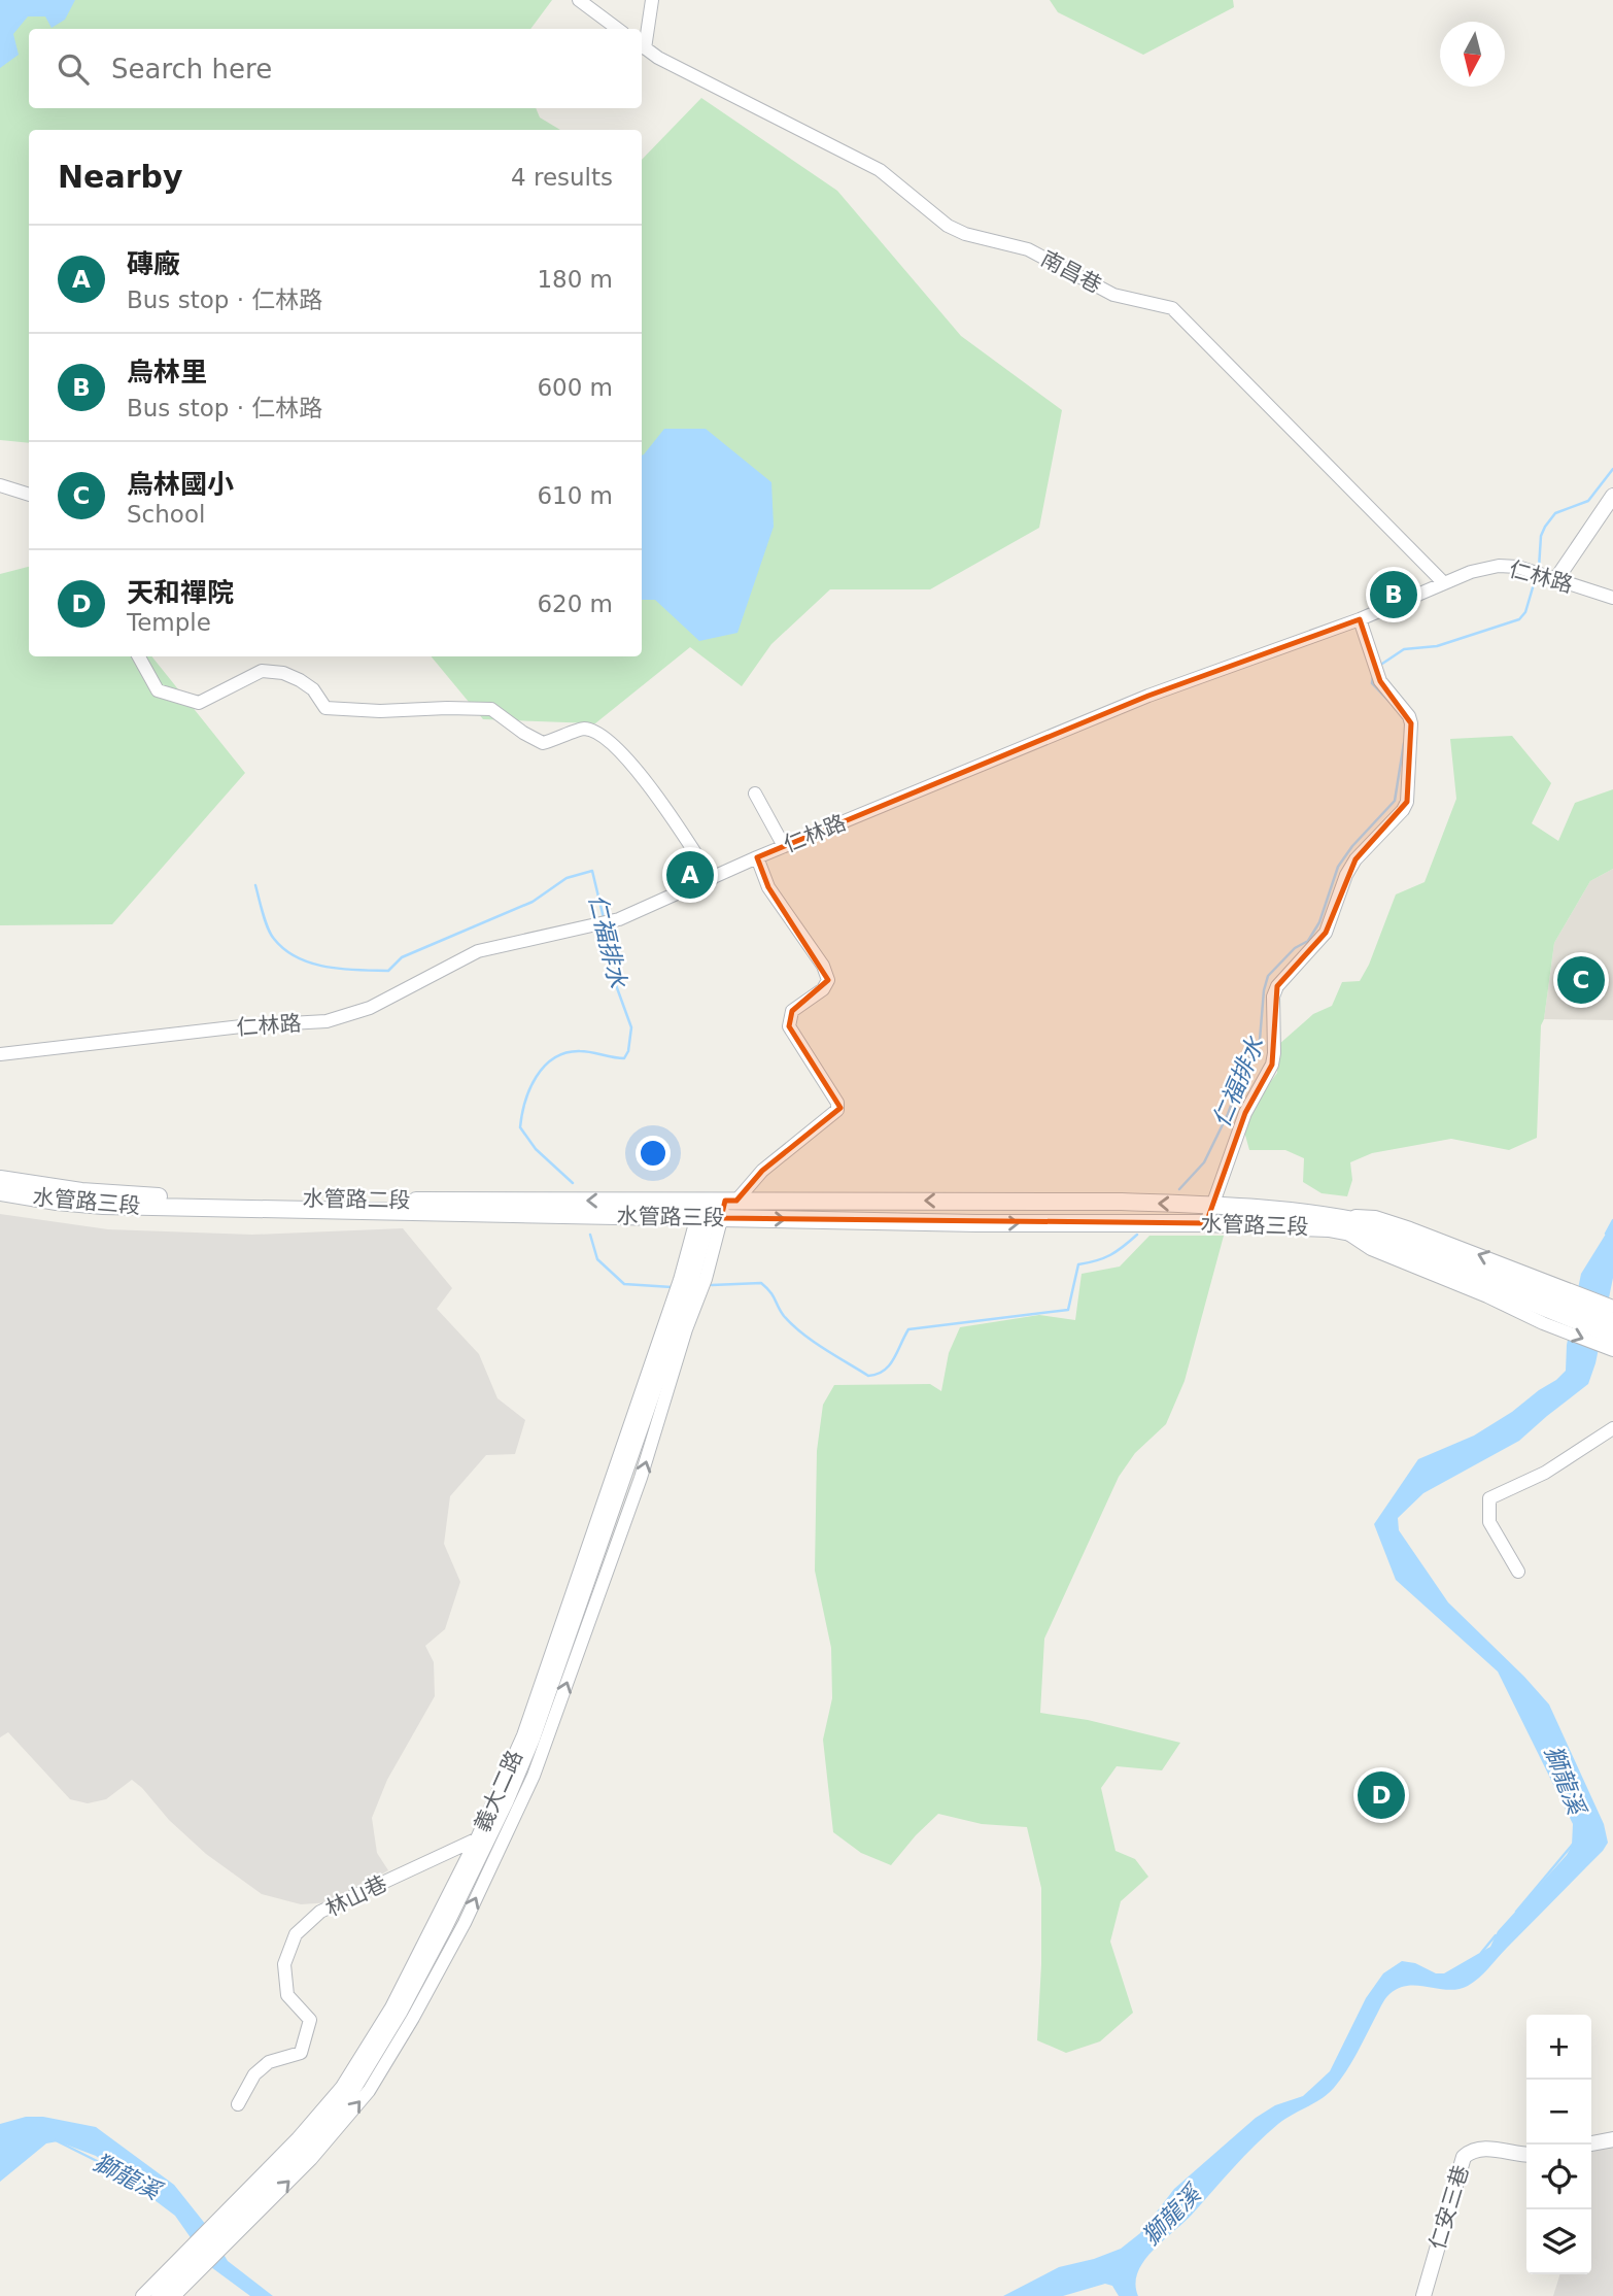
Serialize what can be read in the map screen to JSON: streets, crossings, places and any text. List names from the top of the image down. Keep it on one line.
{"streets":{"main road":["水管路二段","水管路三段"],"street":["南昌巷","仁林路","義大二路","林山巷","仁安三巷"]},"crossings":[["南昌巷","仁林路"],["水管路二段","水管路三段"],["水管路二段","義大二路"],["水管路三段","義大二路"],["義大二路","林山巷"]],"one_way":["水管路二段"],"water":["仁福排水","獅龍溪"],"north":"bottom","page":{"search":"Search here","heading":["Nearby","4 results"],"list":[{"mark":"A","name":"磚廠","note":"Bus stop · 仁林路","value":"180 m"},{"mark":"B","name":"烏林里","note":"Bus stop · 仁林路","value":"600 m"},{"mark":"C","name":"烏林國小","note":"School","value":"610 m"},{"mark":"D","name":"天和禪院","note":"Temple","value":"620 m"}],"pins":["B","A","C","D"],"map_buttons":["+","−"]}}
